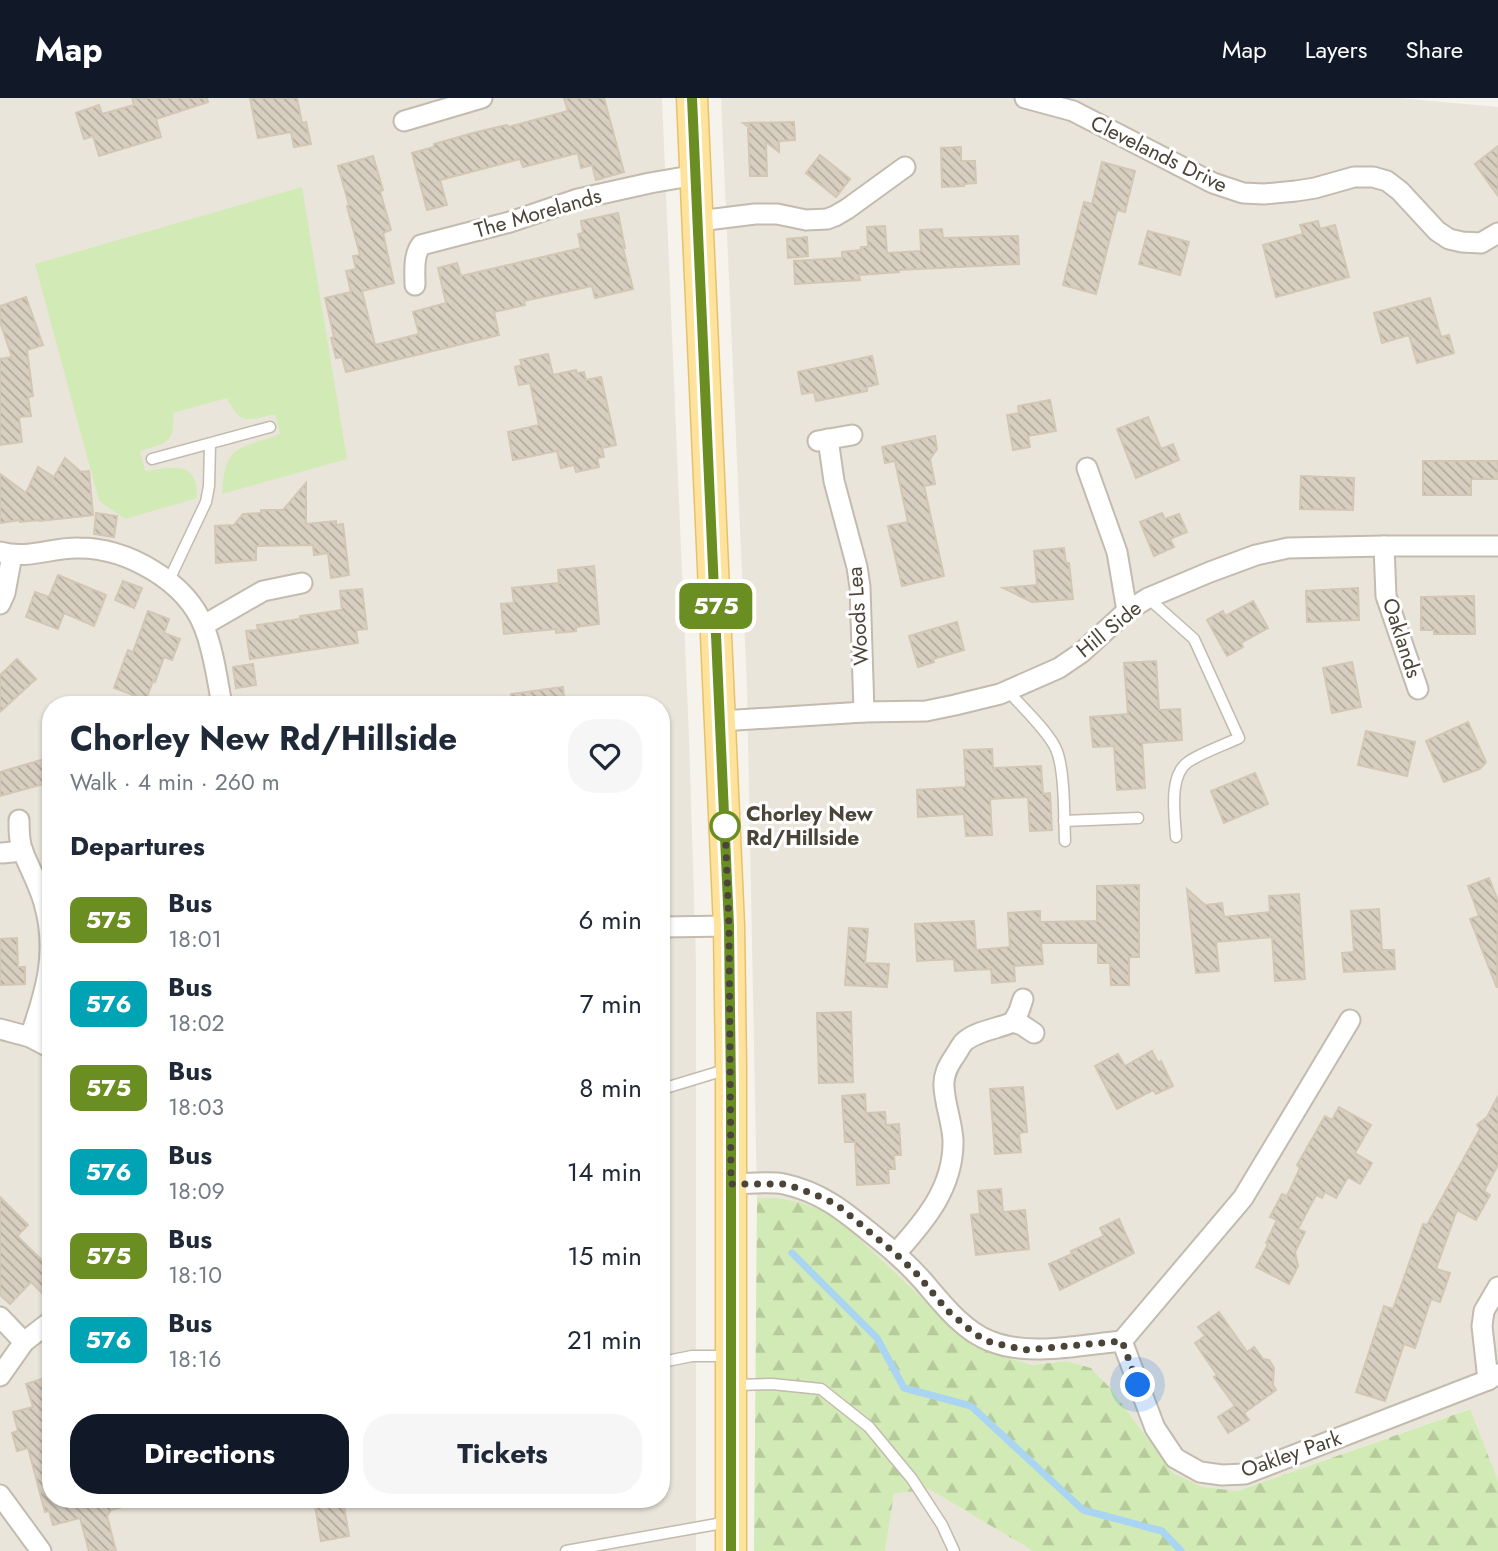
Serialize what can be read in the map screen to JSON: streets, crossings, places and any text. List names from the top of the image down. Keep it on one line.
{"streets":{"street":["Clevelands Drive","The Morelands","Woods Lea","Hill Side","Oaklands","Oakley Park"]},"crossings":[["Woods Lea","Hill Side"],["Hill Side","Oaklands"]],"places":["Chorley New Rd/Hillside"],"lines":["bus line 575"],"page":{"header":"Map","nav":["Map","Layers","Share"],"on_map":"575","heading":[["Chorley New Rd/Hillside","Walk · 4 min · 260 m"],"Departures"],"list":[{"mark":"575","name":"Bus","note":"18:01","value":"6 min"},{"mark":"576","name":"Bus","note":"18:02","value":"7 min"},{"mark":"575","name":"Bus","note":"18:03","value":"8 min"},{"mark":"576","name":"Bus","note":"18:09","value":"14 min"},{"mark":"575","name":"Bus","note":"18:10","value":"15 min"},{"mark":"576","name":"Bus","note":"18:16","value":"21 min"}],"buttons":["Directions","Tickets"]}}
